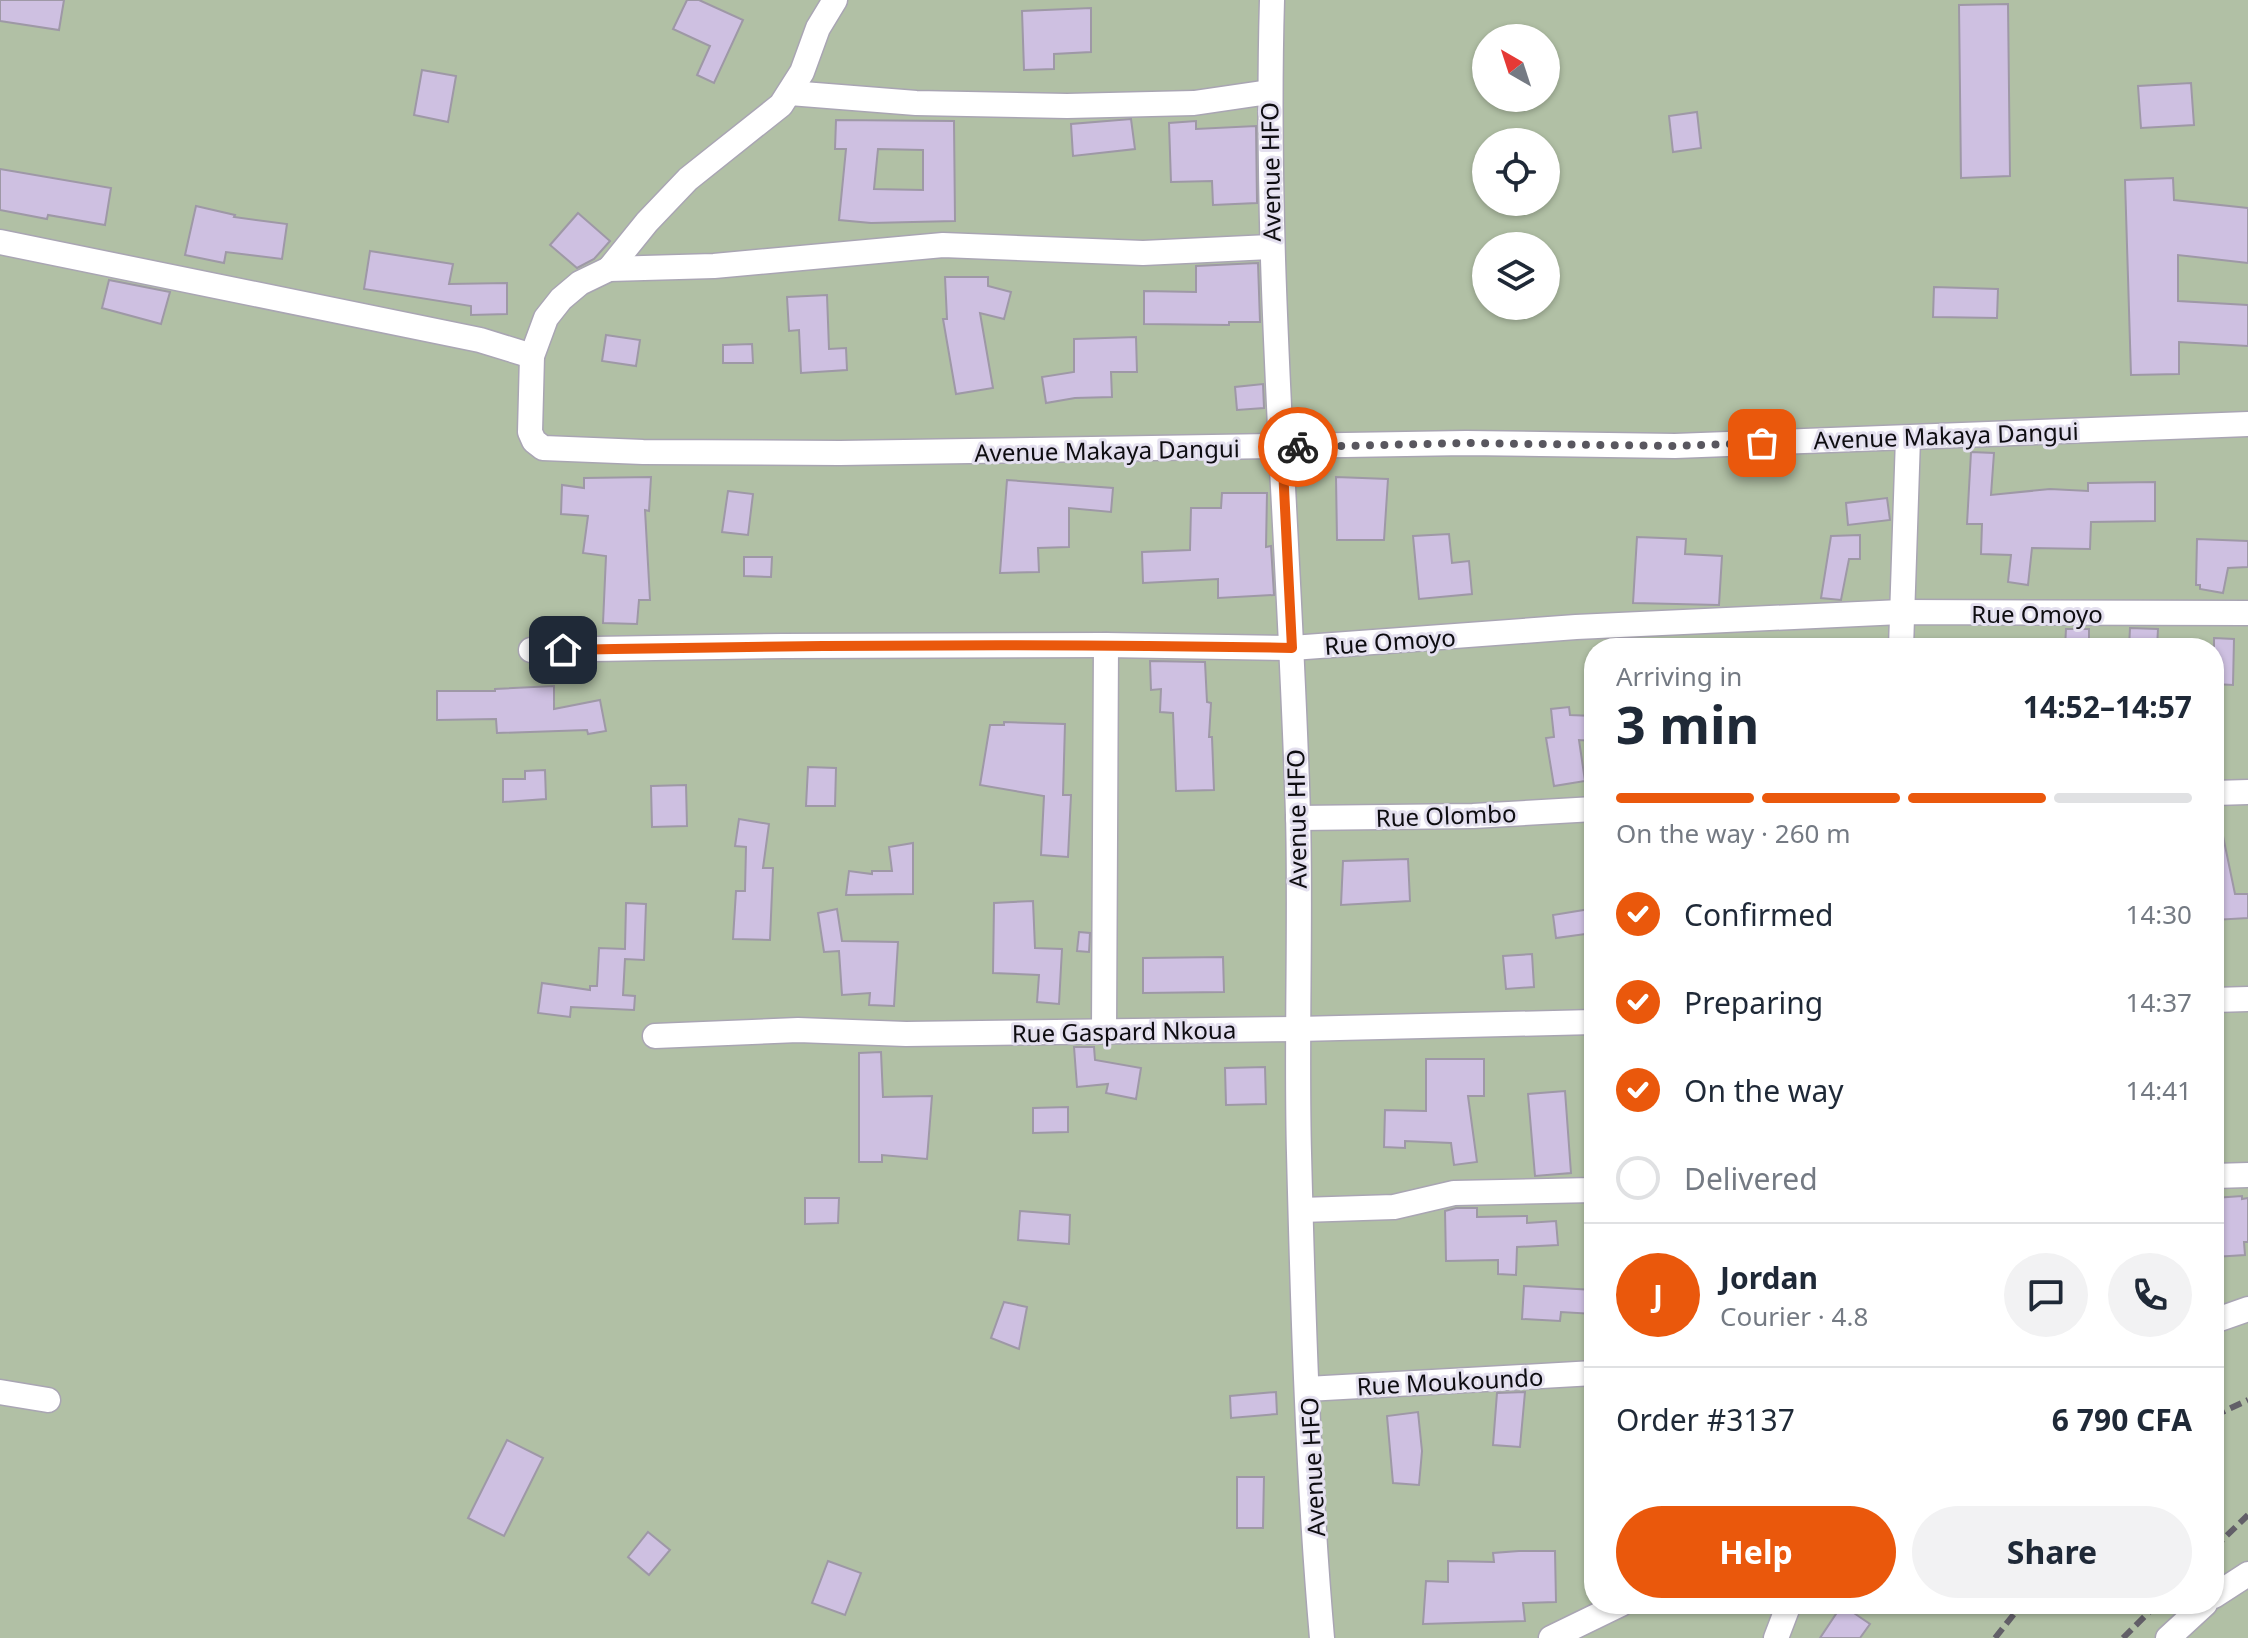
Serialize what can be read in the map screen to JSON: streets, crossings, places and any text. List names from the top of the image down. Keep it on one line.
{"streets":{"street":["Avenue HFO","Avenue Makaya Dangui","Rue Omoyo","Rue Olombo","Rue Gaspard Nkoua","Rue Moukoundo"]},"crossings":[["Avenue HFO","Avenue Makaya Dangui"],["Avenue HFO","Rue Omoyo"],["Avenue HFO","Rue Olombo"],["Avenue HFO","Rue Gaspard Nkoua"],["Avenue HFO","Rue Moukoundo"]],"north":"top left","page":{"heading":["3 min","Arriving in","14:52–14:57"],"panel":["Jordan","Courier · 4.8","Order #3137","6 790 CFA"],"bar":"On the way · 260 m","list":[["Confirmed","14:30"],["Preparing","14:37"],["On the way","14:41"],"Delivered"],"round":"J","buttons":["Help","Share"]}}
